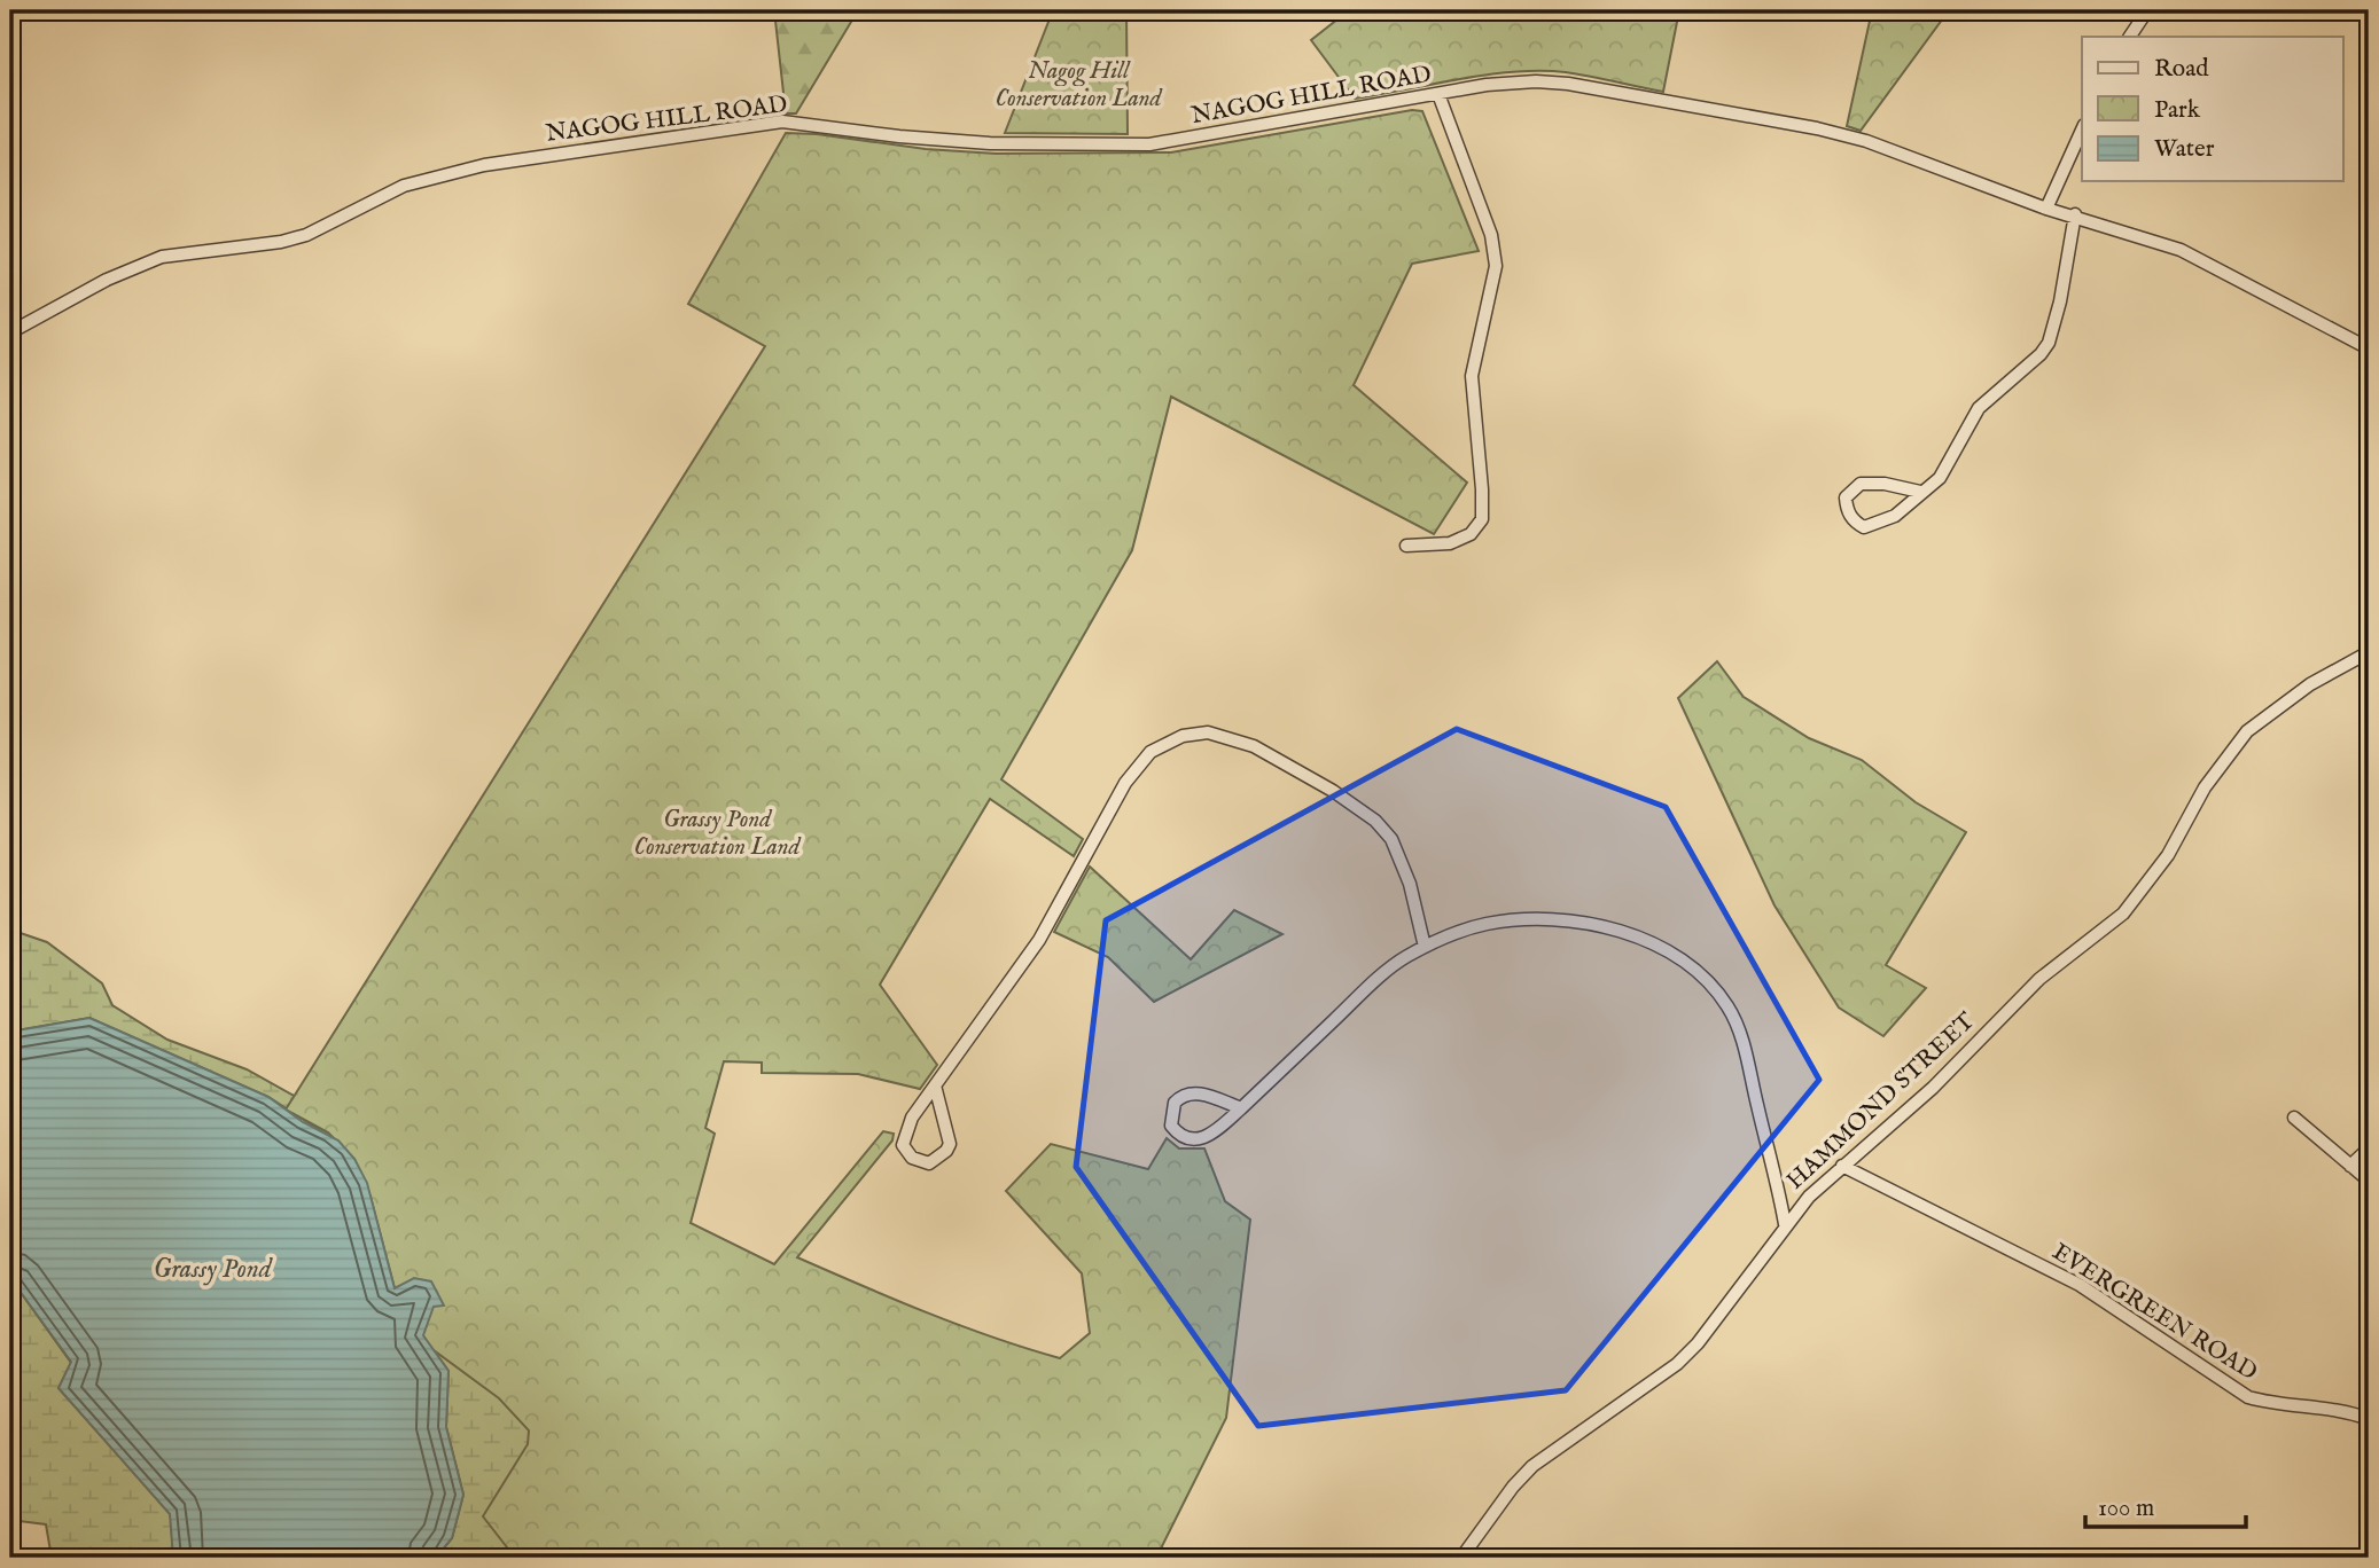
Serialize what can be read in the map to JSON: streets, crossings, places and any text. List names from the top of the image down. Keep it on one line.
{"streets":{"street":["NAGOG HILL ROAD","HAMMOND STREET","EVERGREEN ROAD"]},"crossings":[["HAMMOND STREET","EVERGREEN ROAD"]],"water":["Grassy Pond"],"parks":["Nagog Hill Conservation Land","Grassy Pond Conservation Land"],"legend":["Road","Park","Water"],"scale_bar":"100 m"}
